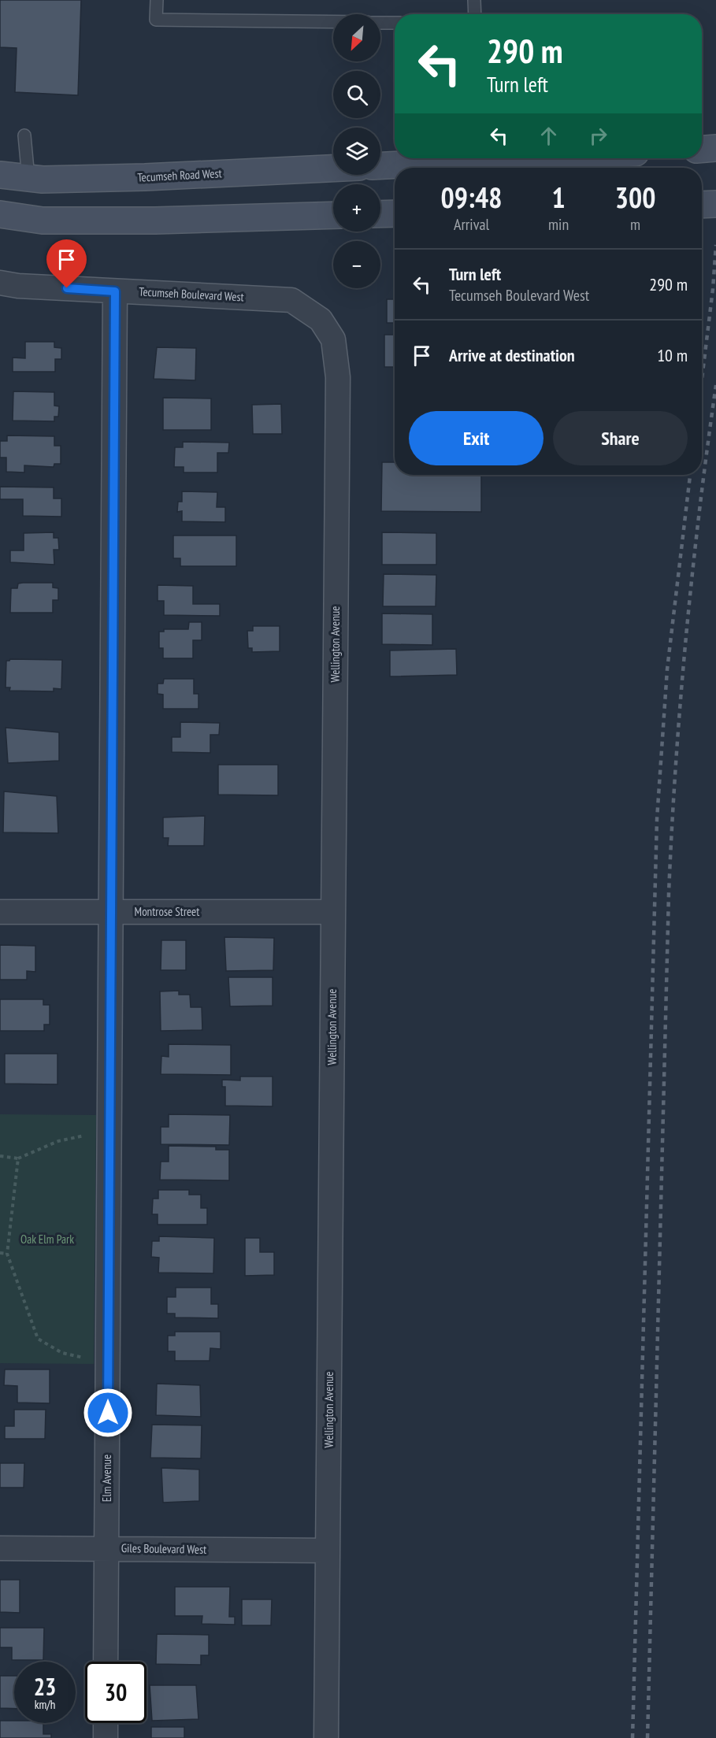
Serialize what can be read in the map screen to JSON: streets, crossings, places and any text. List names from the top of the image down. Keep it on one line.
{"streets":{"main road":["Tecumseh Road West"],"street":["Tecumseh Boulevard West","Wellington Avenue","Montrose Street","Elm Avenue","Giles Boulevard West"]},"crossings":[["Tecumseh Boulevard West","Wellington Avenue"],["Tecumseh Boulevard West","Elm Avenue"],["Wellington Avenue","Montrose Street"],["Wellington Avenue","Giles Boulevard West"],["Montrose Street","Elm Avenue"],["Elm Avenue","Giles Boulevard West"]],"parks":["Oak Elm Park"],"north":"bottom left","page":{"map_buttons":["+","−"],"turn":["290 m","Turn left"],"eta":["09:48","Arrival","1","min","300","m"],"list":[{"name":"Turn left","note":"Tecumseh Boulevard West","value":"290 m"},{"name":"Arrive at destination","value":"10 m"}],"buttons":["Exit","Share"],"speed":"23 km/h","limit":"30"}}
